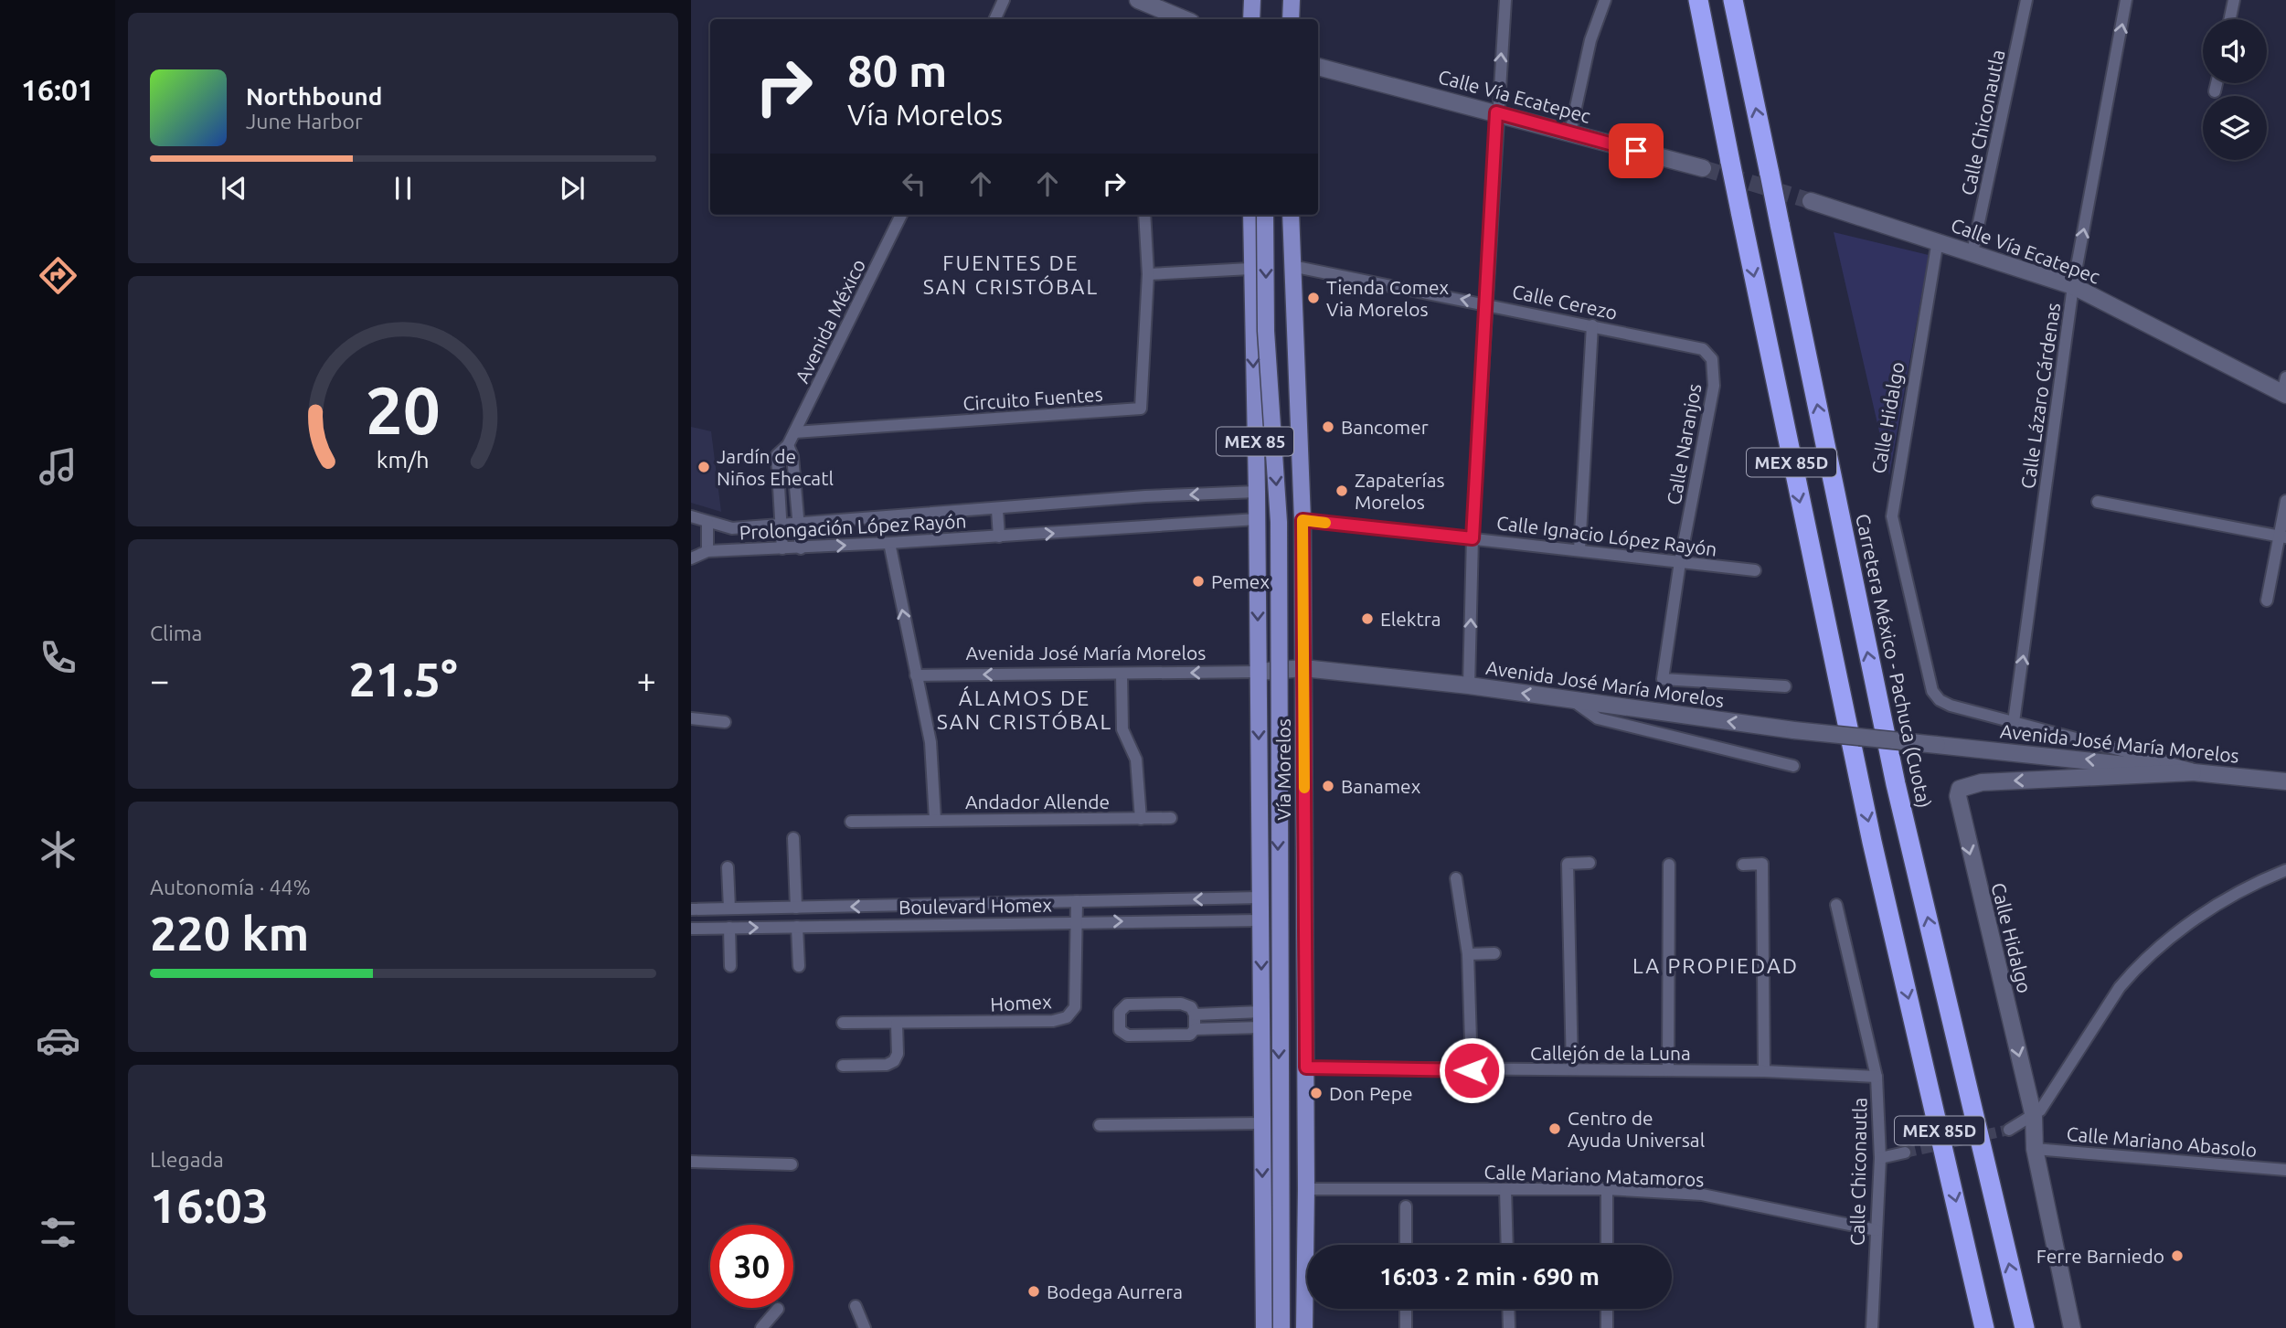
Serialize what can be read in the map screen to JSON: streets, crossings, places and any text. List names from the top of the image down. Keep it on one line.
{"streets":{"highway":["MEX 85D","Carretera México - Pachuca (Cuota)"],"main road":["Calle Vía Ecatepec","Calle Hidalgo","MEX 85","Avenida José María Morelos","Vía Morelos"],"street":["Calle Chiconautla","Calle Cerezo","Avenida México","Calle Lázaro Cárdenas","Circuito Fuentes","Calle Naranjos","Prolongación López Rayón","Calle Ignacio López Rayón","Andador Allende","Boulevard Homex","Homex","Callejón de la Luna","Calle Mariano Abasolo","Calle Mariano Matamoros"]},"crossings":[["Calle Vía Ecatepec","Calle Chiconautla"],["Calle Vía Ecatepec","Calle Lázaro Cárdenas"],["Calle Vía Ecatepec","Calle Hidalgo"],["Calle Chiconautla","Callejón de la Luna"],["Calle Chiconautla","Calle Mariano Matamoros"],["Calle Cerezo","Calle Naranjos"],["Calle Cerezo","Vía Morelos"],["Avenida México","Circuito Fuentes"],["Avenida México","Prolongación López Rayón"],["Calle Lázaro Cárdenas","Calle Hidalgo"],["Calle Hidalgo","Avenida José María Morelos"],["Calle Hidalgo","Calle Mariano Abasolo"],["Calle Naranjos","Calle Ignacio López Rayón"],["Prolongación López Rayón","Vía Morelos"],["Calle Ignacio López Rayón","Vía Morelos"],["Avenida José María Morelos","Vía Morelos"],["Avenida José María Morelos","Andador Allende"],["Vía Morelos","Boulevard Homex"],["Vía Morelos","Callejón de la Luna"],["Vía Morelos","Calle Mariano Matamoros"],["Boulevard Homex","Homex"]],"one_way":["Calle Cerezo","Calle Lázaro Cárdenas","Avenida José María Morelos"],"districts":["FUENTES DE SAN CRISTÓBAL","ÁLAMOS DE SAN CRISTÓBAL","LA PROPIEDAD"],"places":["Tienda Comex Via Morelos","Bancomer","Jardín de Niños Ehecatl","Zapaterías Morelos","Pemex","Elektra","Banamex","Don Pepe","Centro de Ayuda Universal","Ferre Barniedo","Bodega Aurrera"],"page":{"tabs":"16:01","turn":["80 m","Vía Morelos"],"song":["Northbound","June Harbor"],"tile":["Clima",["Autonomía · 44%","220 km"],["Llegada","16:03"]],"heat":["−","21.5°","+"],"limit":"30","trip":"16:03 · 2 min · 690 m","gauge":["20","km/h"]}}
